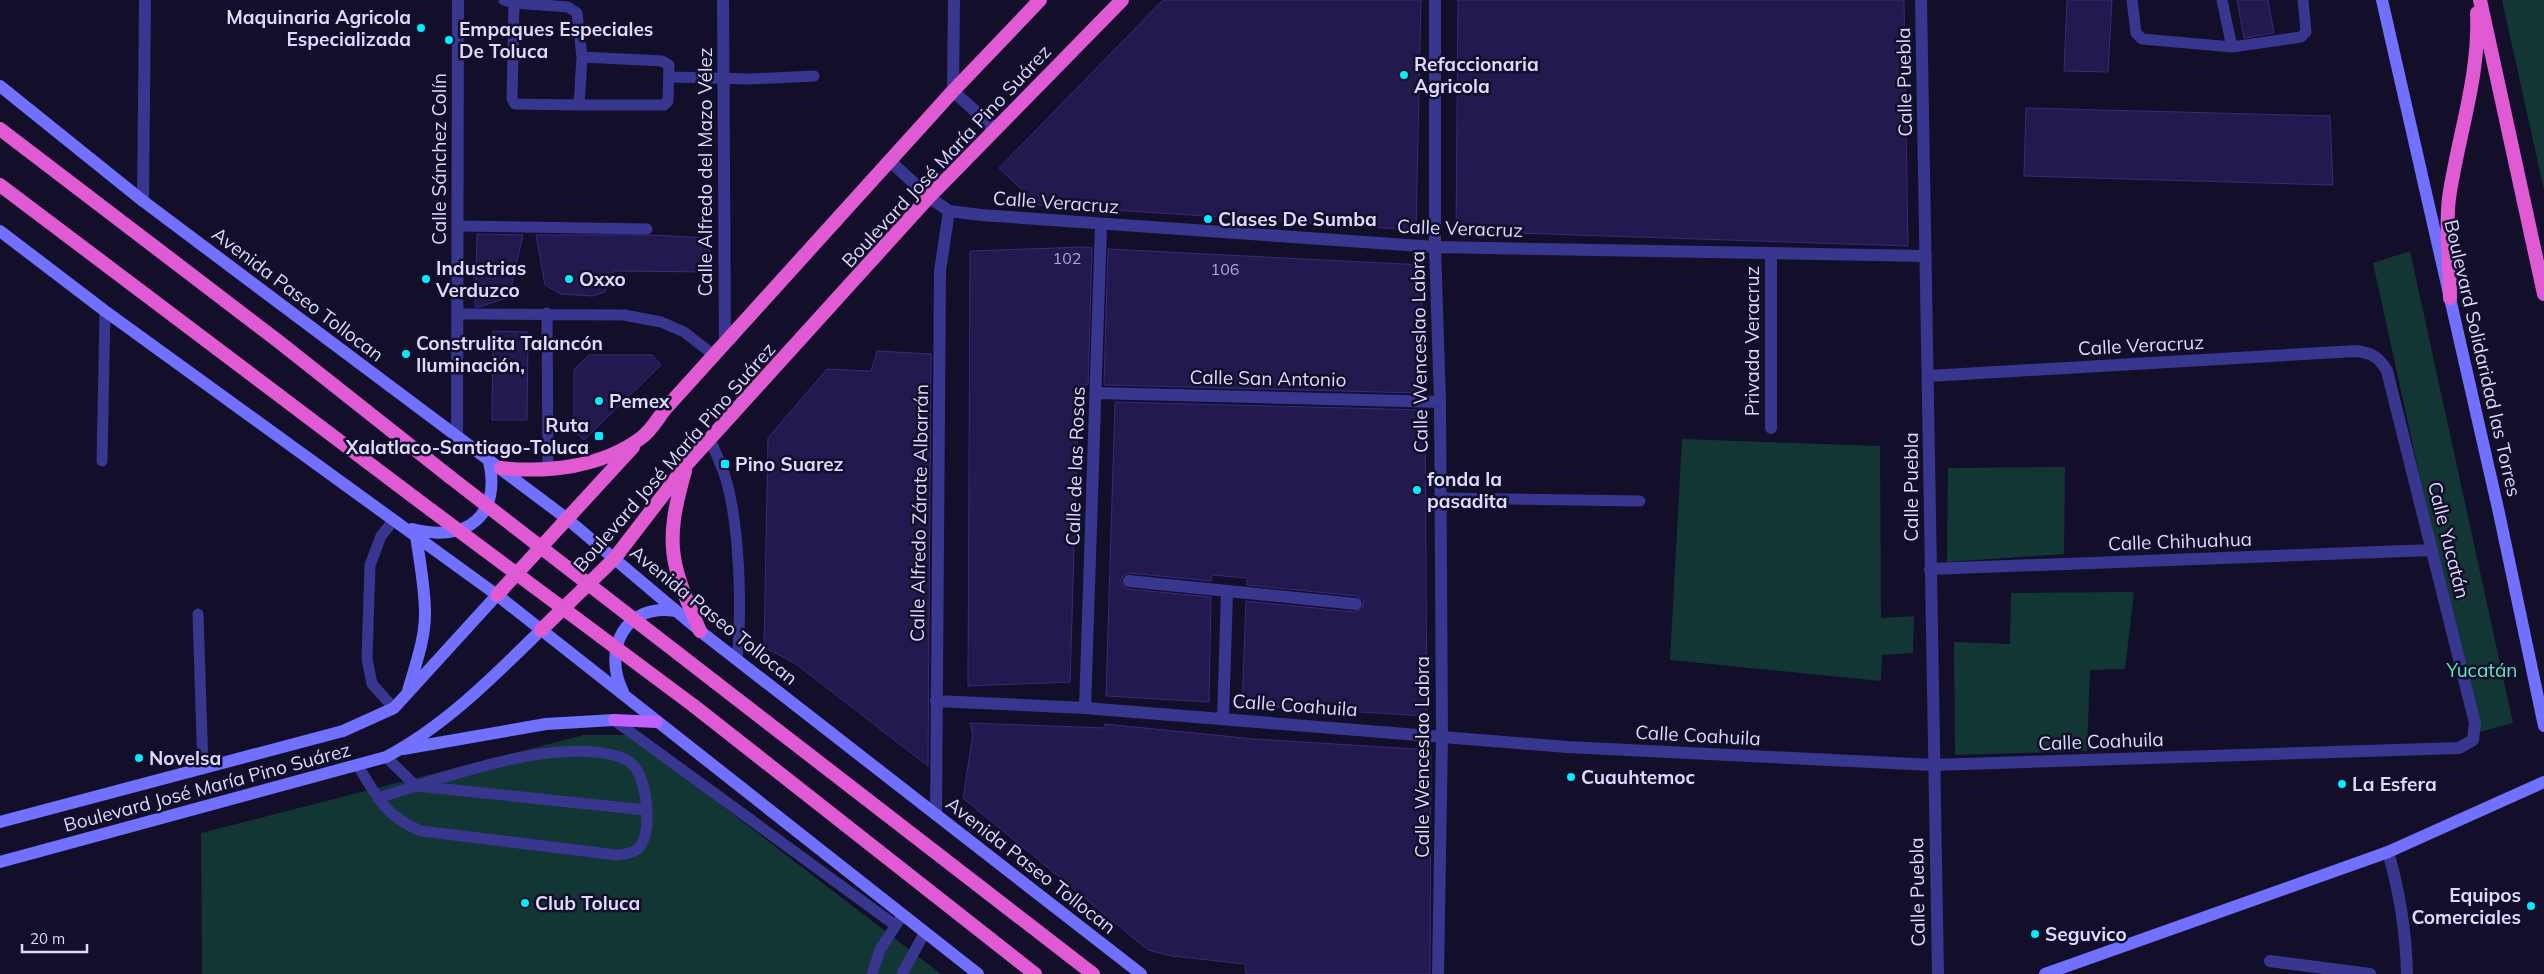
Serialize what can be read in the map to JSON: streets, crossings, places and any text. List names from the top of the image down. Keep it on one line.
{"streets":{"highway":["Boulevard José María Pino Suárez"],"main road":["Avenida Paseo Tollocan","Boulevard Solidaridad las Torres"],"street":["Calle Puebla","Calle Sánchez Colín","Calle Alfredo del Mazo Vélez","Calle Veracruz","Privada Veracruz","Calle Wenceslao Labra","Calle San Antonio","Calle de las Rosas","Calle Alfredo Zárate Albarrán","Calle Yucatán","Calle Chihuahua","Calle Coahuila"]},"crossings":[["Calle Puebla","Calle Veracruz"],["Calle Puebla","Calle Chihuahua"],["Calle Puebla","Calle Coahuila"],["Boulevard José María Pino Suárez","Calle Alfredo del Mazo Vélez"],["Boulevard José María Pino Suárez","Avenida Paseo Tollocan"],["Calle Sánchez Colín","Avenida Paseo Tollocan"],["Calle Veracruz","Privada Veracruz"],["Calle Veracruz","Calle Wenceslao Labra"],["Calle Veracruz","Calle de las Rosas"],["Calle Veracruz","Calle Alfredo Zárate Albarrán"],["Calle Veracruz","Calle Yucatán"],["Avenida Paseo Tollocan","Calle Alfredo Zárate Albarrán"],["Calle Wenceslao Labra","Calle San Antonio"],["Calle Wenceslao Labra","Calle Coahuila"],["Calle San Antonio","Calle de las Rosas"],["Calle de las Rosas","Calle Coahuila"],["Calle Alfredo Zárate Albarrán","Calle Coahuila"],["Calle Yucatán","Calle Chihuahua"],["Calle Yucatán","Calle Coahuila"]],"parks":["Yucatán"],"places":{"other":["Maquinaria Agricola Especializada","Empaques Especiales De Toluca","Refaccionaria Agricola","Clases De Sumba","Industrias Verduzco","Oxxo","Construlita Talancón Iluminación,","Pemex","fonda la pasadita","Novelsa","Cuauhtemoc","La Esfera","Club Toluca","Equipos Comerciales","Seguvico"],"transit":["Ruta Xalatlaco-Santiago-Toluca","Pino Suarez"]},"house_numbers":["102","106"],"scale_bar":"20 m"}
